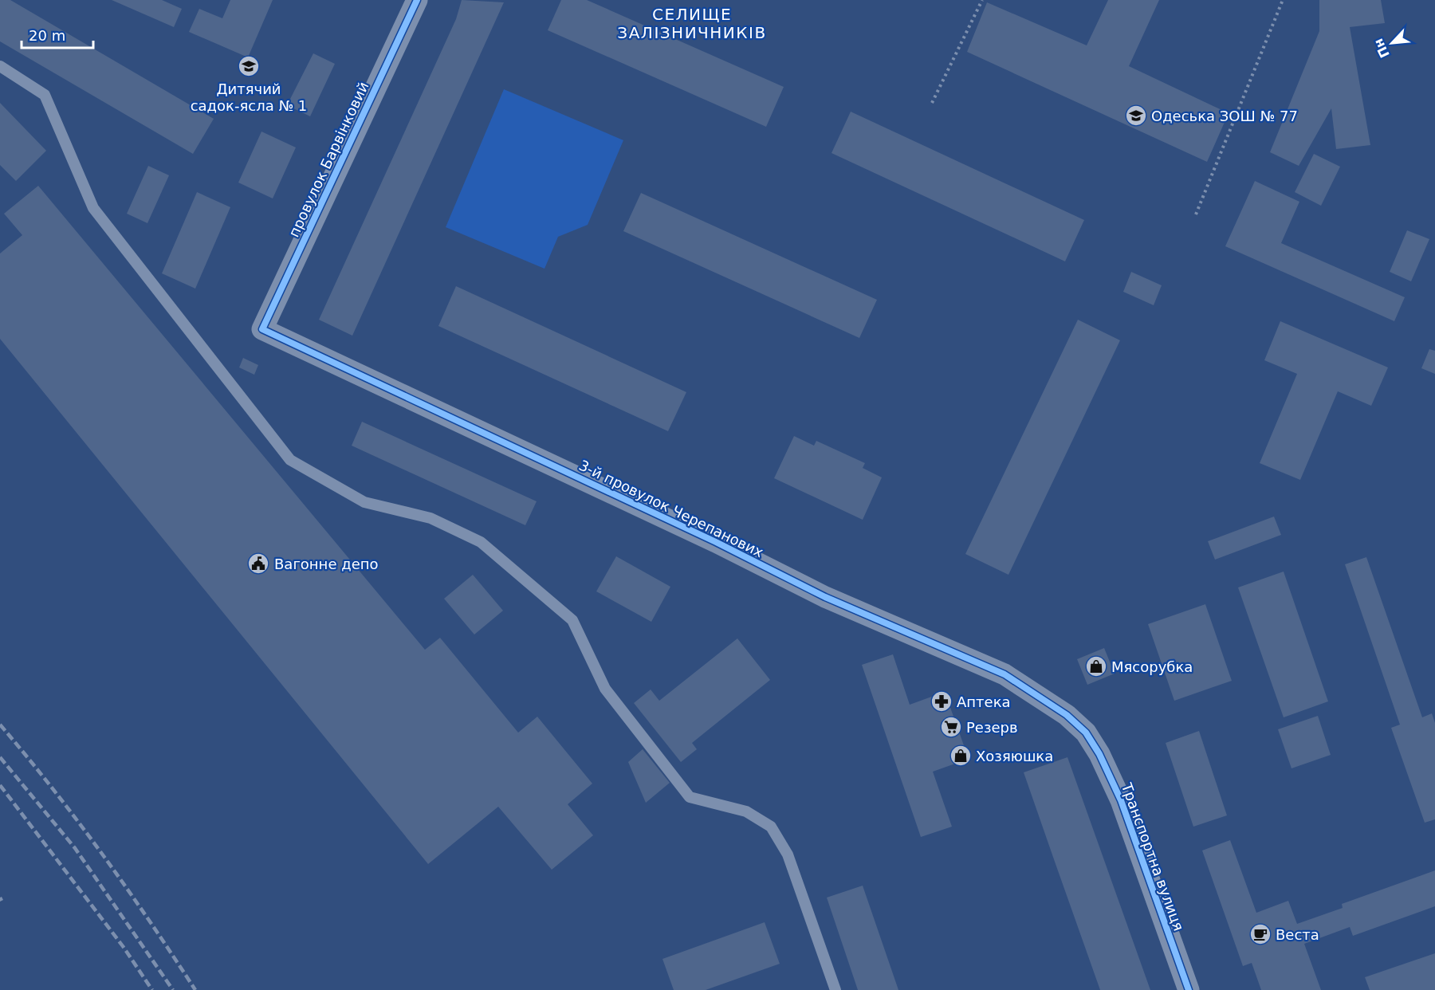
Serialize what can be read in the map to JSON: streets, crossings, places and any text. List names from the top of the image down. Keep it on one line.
{"streets":{"street":["провулок Барвінковий","3-й провулок Черепанових","Транспортна вулиця"]},"crossings":[["провулок Барвінковий","3-й провулок Черепанових"],["3-й провулок Черепанових","Транспортна вулиця"]],"districts":["СЕЛИЩЕ ЗАЛІЗНИЧНИКІВ"],"places":{"school or university":["Дитячий садок-ясла № 1","Одеська ЗОШ № 77"],"public building":["Вагонне депо"],"shop":["Мясорубка","Хозяюшка"],"pharmacy":["Аптека"],"supermarket":["Резерв"],"cafe":["Веста"]},"scale_bar":"20 m","north":"bottom left"}
